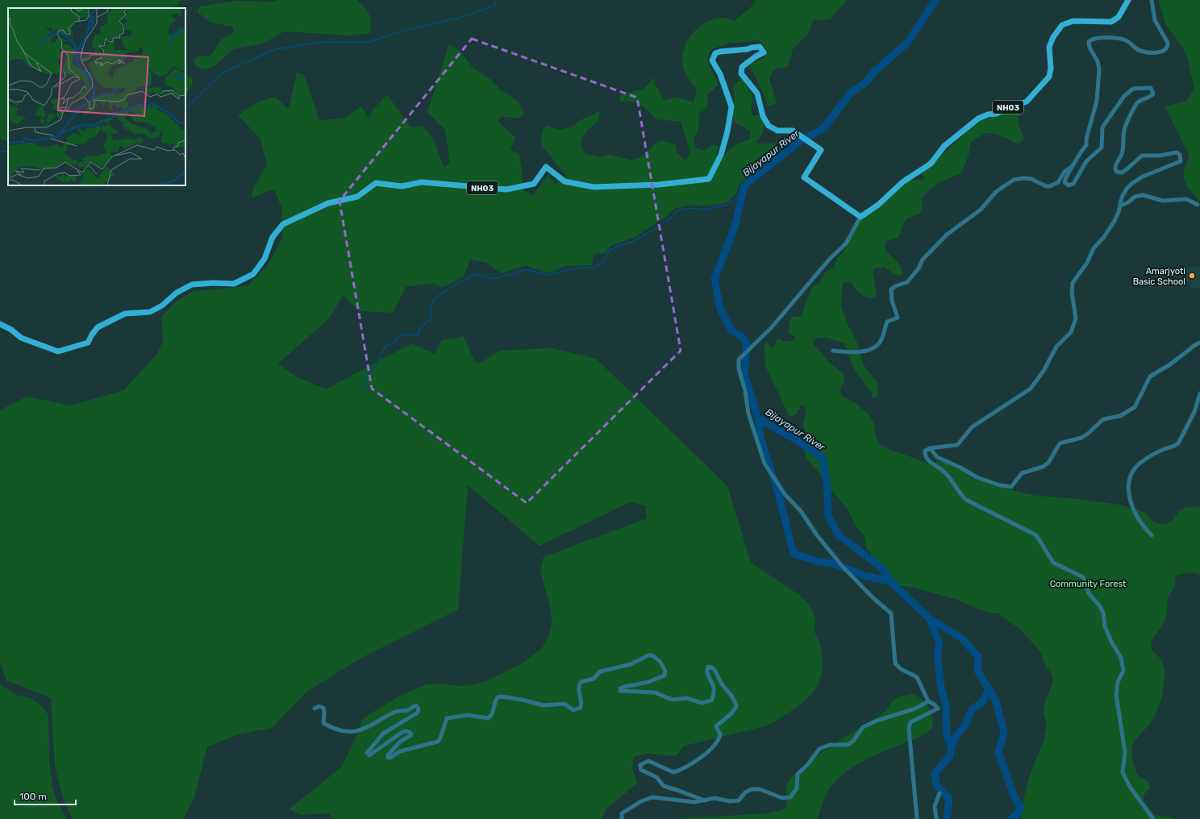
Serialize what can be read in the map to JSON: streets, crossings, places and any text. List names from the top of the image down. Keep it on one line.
{"streets":{"main road":["NH03"]},"water":["Bijayapur River"],"parks":["Community Forest"],"places":["Amarjyoti Basic School"],"scale_bar":"100 m"}
